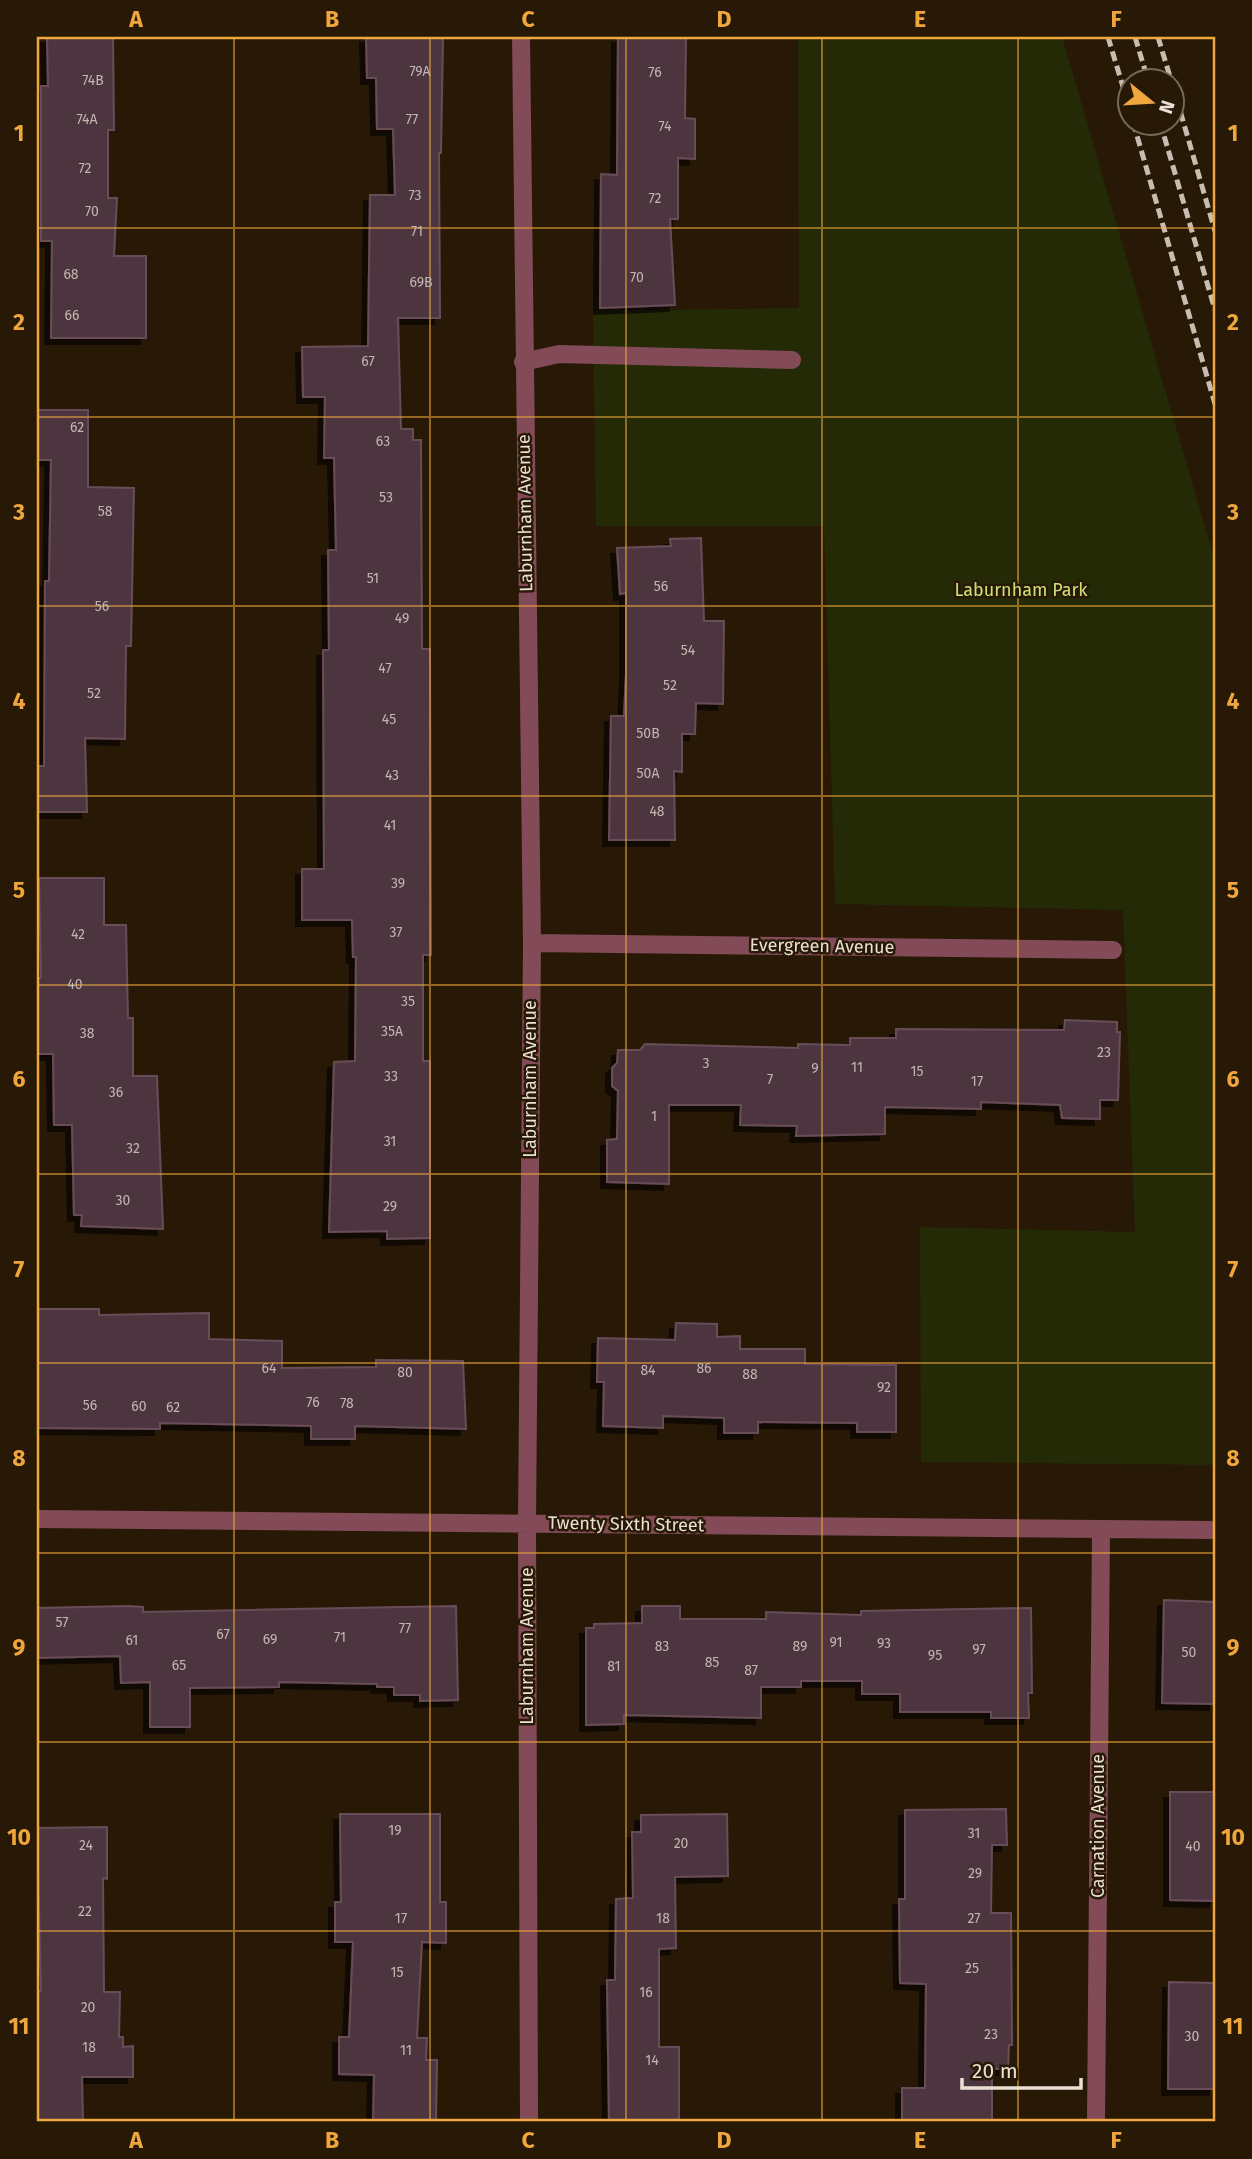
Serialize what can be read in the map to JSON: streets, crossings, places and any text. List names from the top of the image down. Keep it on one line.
{"streets":{"street":["Laburnham Avenue","Evergreen Avenue","Twenty Sixth Street","Carnation Avenue"]},"crossings":[["Laburnham Avenue","Evergreen Avenue"],["Laburnham Avenue","Twenty Sixth Street"],["Twenty Sixth Street","Carnation Avenue"]],"parks":["Laburnham Park"],"house_numbers":["79A","76","74B","74A","77","74","72","73","72","70","71","68","70","69B","66","67","62","63","53","58","51","56","56","49","54","47","52","52","45","50B","50A","43","48","41","39","37","42","40","35","35A","38","23","3","11","9","15","33","7","17","36","1","31","32","30","29","64","86","84","80","88","92","76","78","56","60","62","57","77","67","71","69","61","91","93","83","89","97","50","95","85","65","81","87","19","31","20","24","40","29","22","17","18","27","25","15","16","20","23","30","18","11","14"],"scale_bar":"20 m","north":"right","grid":{"columns":["A","B","C","D","E","F"],"rows":["1","2","3","4","5","6","7","8","9","10","11"]}}
